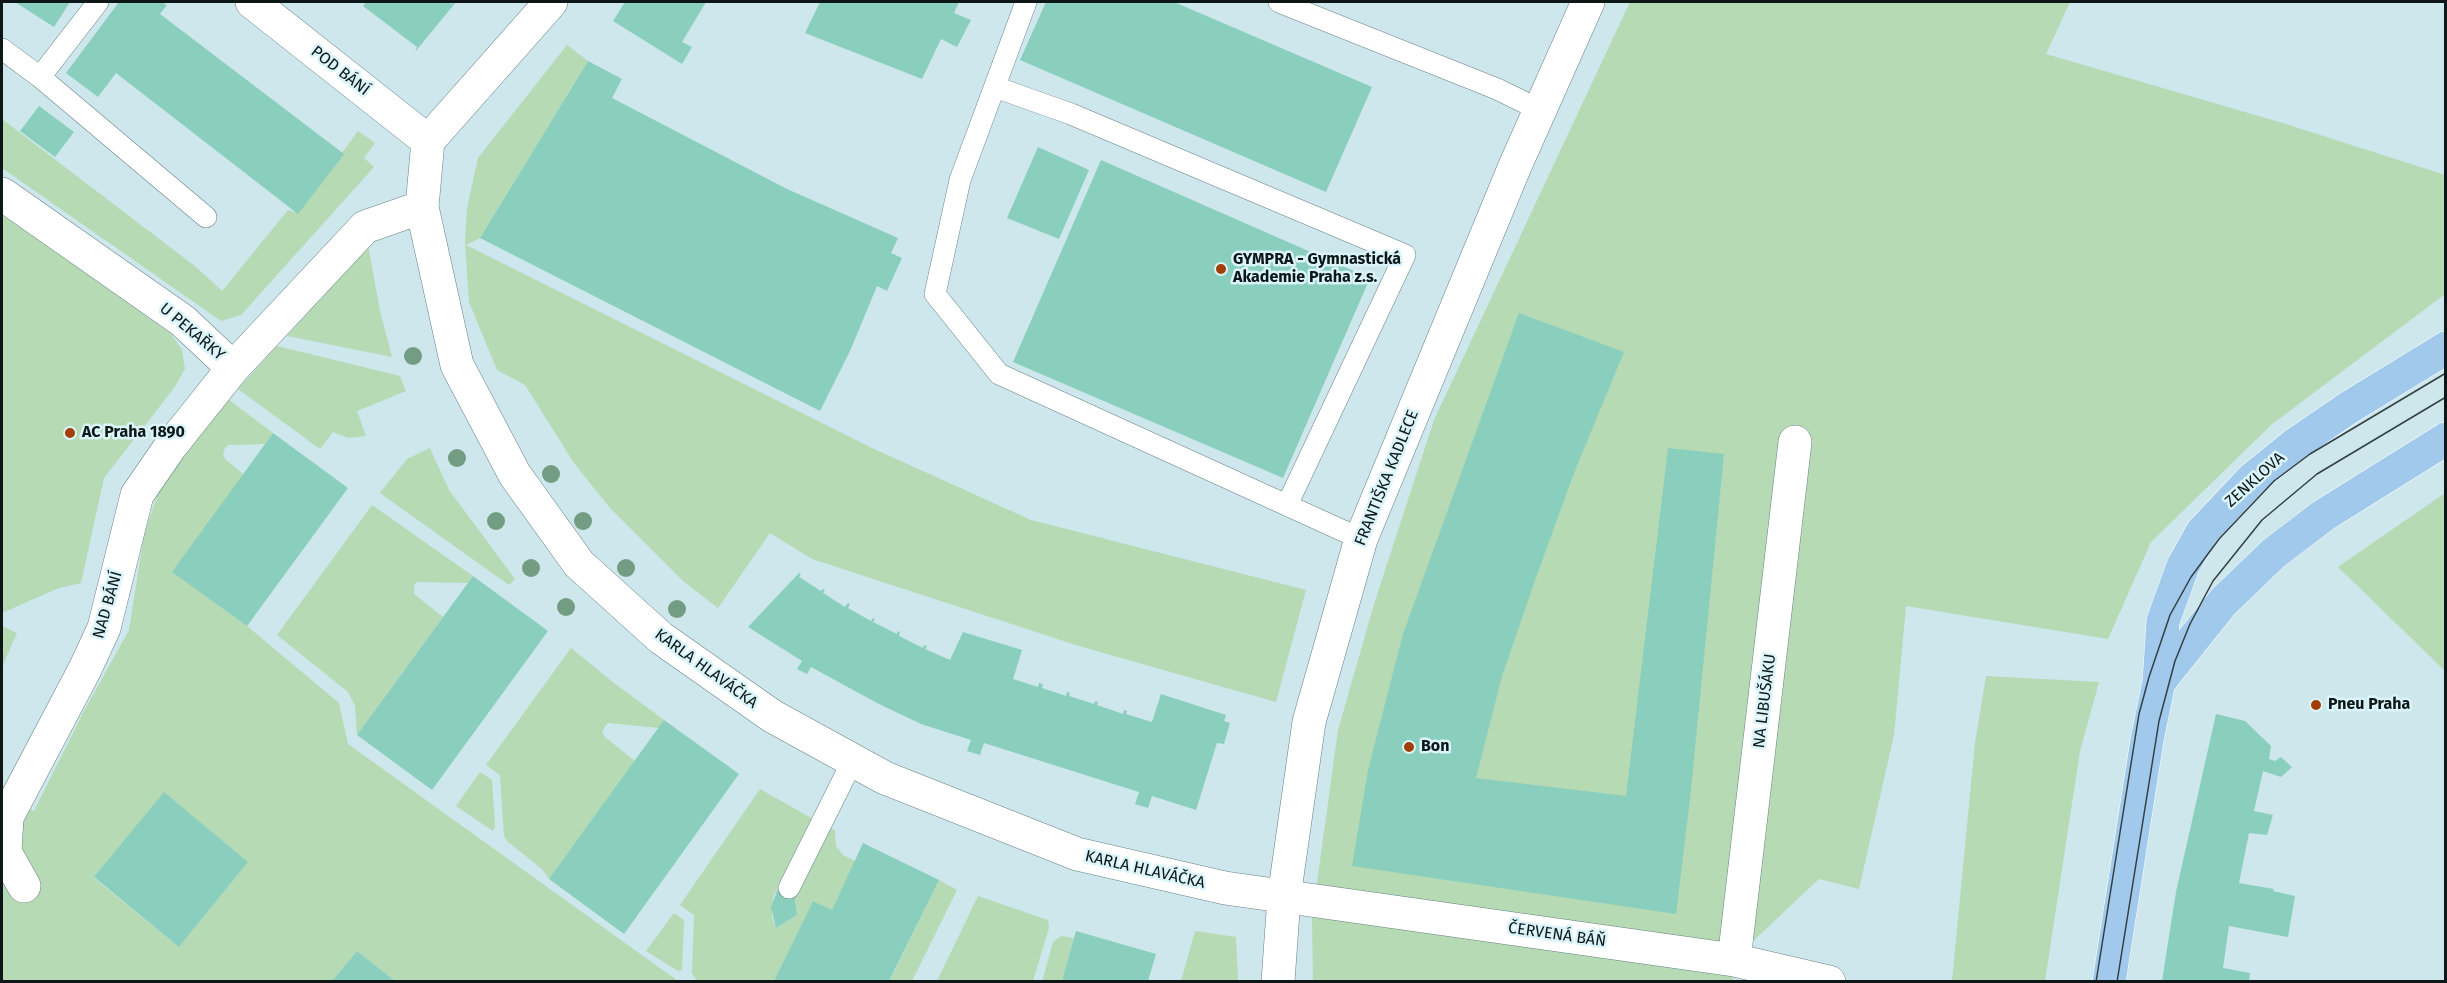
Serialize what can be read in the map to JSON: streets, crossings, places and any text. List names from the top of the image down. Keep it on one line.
{"streets":{"main road":["ZENKLOVA"],"street":["POD BÁNÍ","U PEKAŘKY","FRANTIŠKA KADLECE","NAD BÁNÍ","KARLA HLAVÁČKA","NA LIBUŠÁKU","ČERVENÁ BÁŇ"]},"crossings":[["POD BÁNÍ","KARLA HLAVÁČKA"],["U PEKAŘKY","NAD BÁNÍ"],["U PEKAŘKY","KARLA HLAVÁČKA"],["FRANTIŠKA KADLECE","KARLA HLAVÁČKA"],["FRANTIŠKA KADLECE","ČERVENÁ BÁŇ"],["KARLA HLAVÁČKA","ČERVENÁ BÁŇ"],["NA LIBUŠÁKU","ČERVENÁ BÁŇ"]],"places":["GYMPRA - Gymnastická Akademie Praha z.s.","AC Praha 1890","Pneu Praha","Bon"]}
